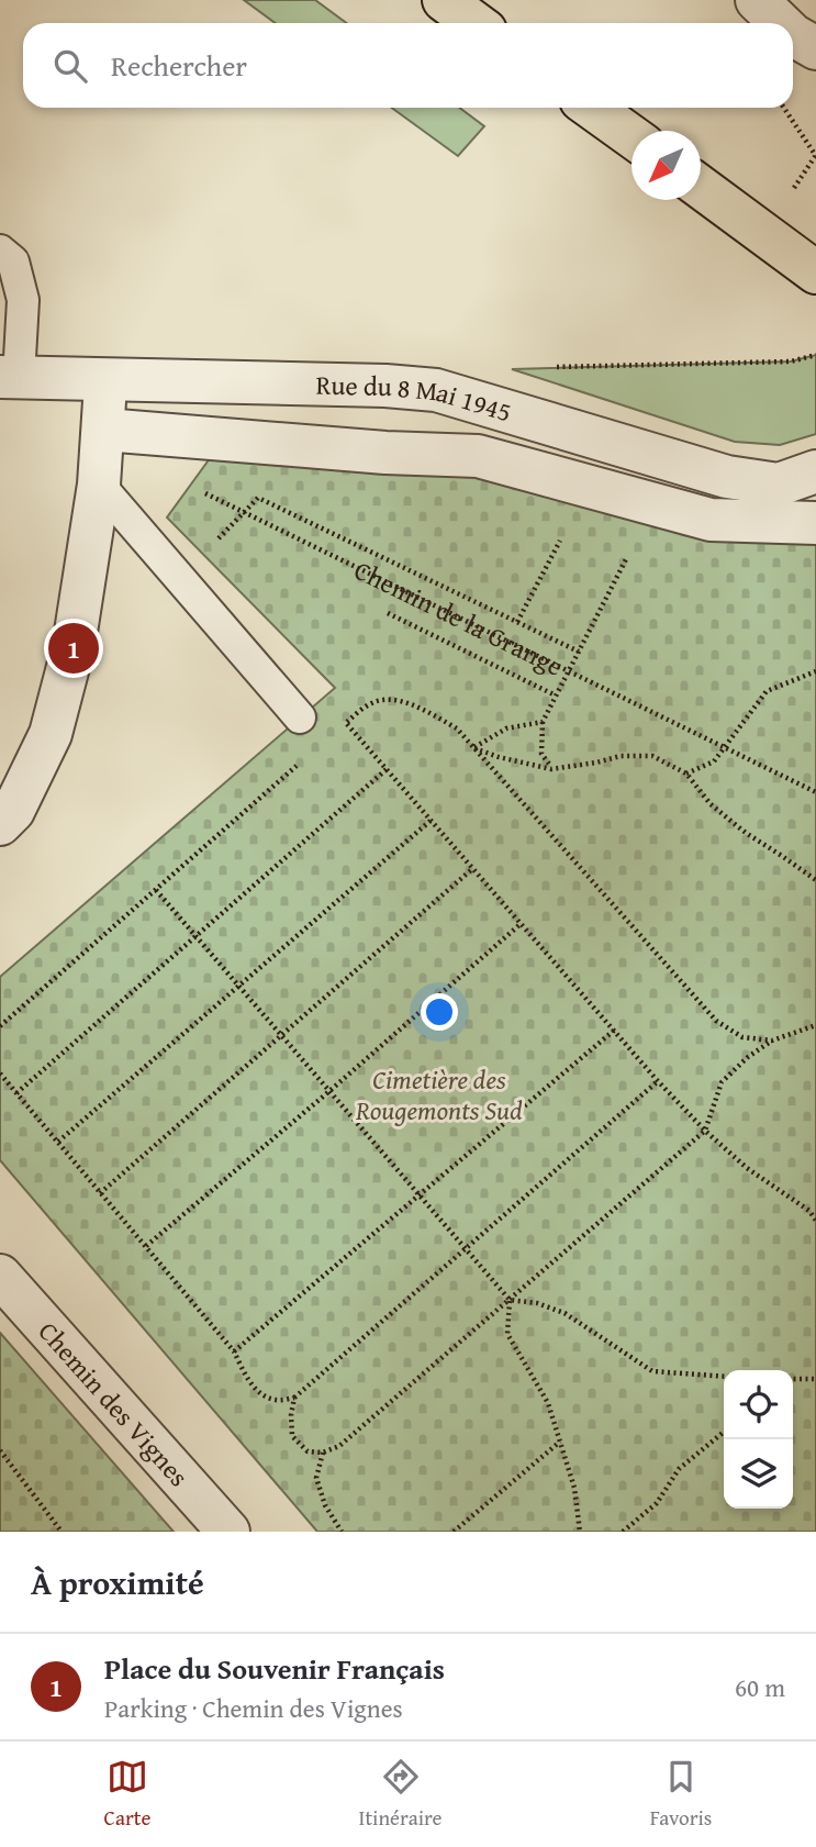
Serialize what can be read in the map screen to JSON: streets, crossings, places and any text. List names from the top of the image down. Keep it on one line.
{"streets":{"street":["Rue du 8 Mai 1945","Chemin des Vignes"],"path":["Chemin de la Grange"]},"parks":["Cimetière des Rougemonts Sud"],"north":"bottom left","page":{"search":"Rechercher","pins":"1","heading":"À proximité","list":[{"mark":"1","name":"Place du Souvenir Français","note":"Parking · Chemin des Vignes","value":"60 m"}],"nav":["Carte","Itinéraire","Favoris"]}}
